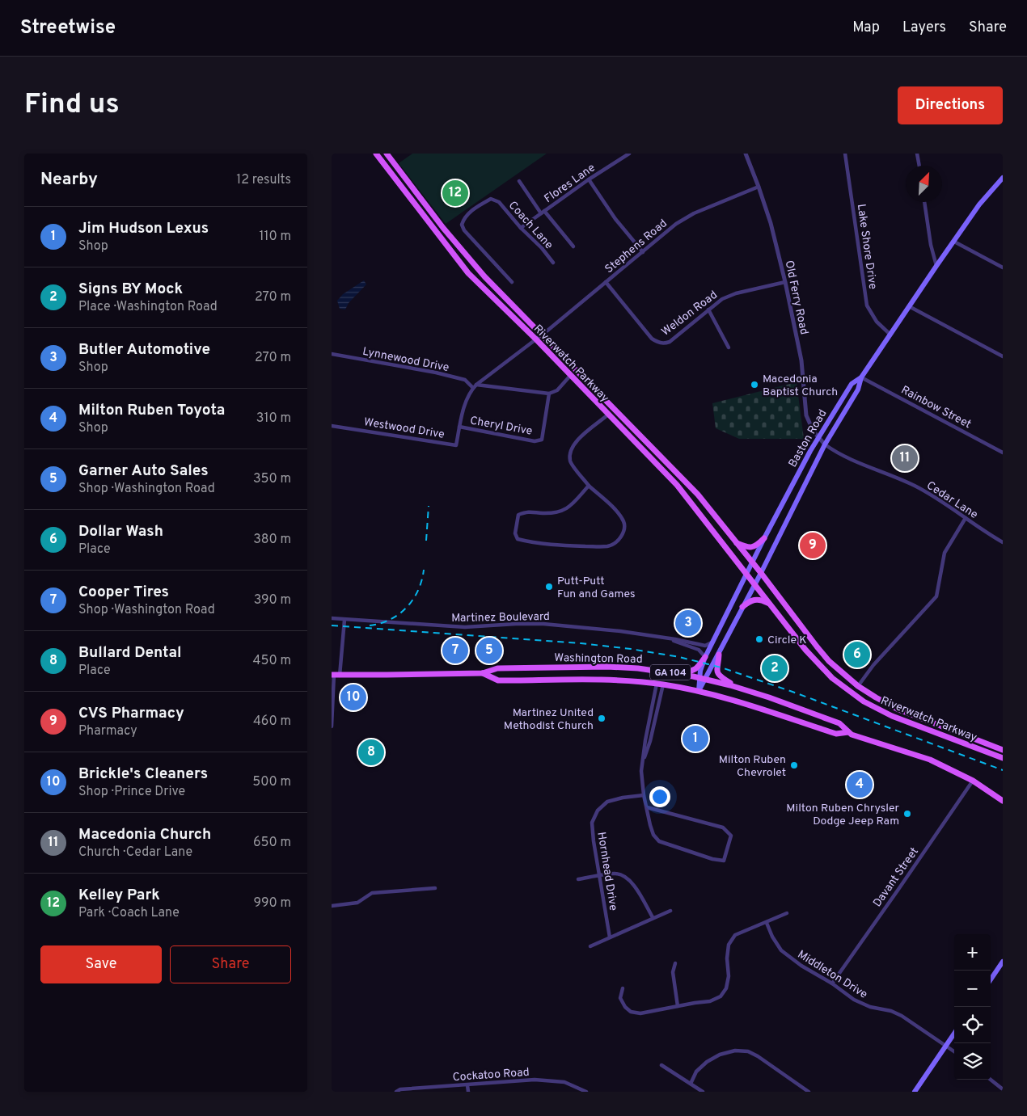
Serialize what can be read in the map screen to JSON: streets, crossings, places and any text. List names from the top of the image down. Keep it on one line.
{"streets":{"main road":["Riverwatch Parkway","Baston Road","Washington Road","GA 104"],"street":["Flores Lane","Coach Lane","Stephens Road","Lake Shore Drive","Old Ferry Road","Weldon Road","Lynnewood Drive","Rainbow Street","Cheryl Drive","Westwood Drive","Cedar Lane","Martinez Boulevard","Hornhead Drive","Davant Street","Middleton Drive","Cockatoo Road"]},"crossings":[["Flores Lane","Coach Lane"],["Stephens Road","Old Ferry Road"],["Stephens Road","Weldon Road"],["Stephens Road","Riverwatch Parkway"],["Stephens Road","Westwood Drive"],["Lake Shore Drive","Baston Road"],["Old Ferry Road","Weldon Road"],["Old Ferry Road","Baston Road"],["Old Ferry Road","Cedar Lane"],["Lynnewood Drive","Westwood Drive"],["Riverwatch Parkway","Westwood Drive"],["Riverwatch Parkway","Baston Road"],["Rainbow Street","Baston Road"],["Cheryl Drive","Westwood Drive"],["Baston Road","Martinez Boulevard"],["Baston Road","Washington Road"],["Washington Road","Davant Street"],["Davant Street","Middleton Drive"]],"places":["Macedonia Baptist Church","Putt-Putt Fun and Games","Circle K","Martinez United Methodist Church","Milton Ruben Chevrolet","Milton Ruben Chrysler Dodge Jeep Ram"],"north":"top right","page":{"header":"Streetwise","nav":["Map","Layers","Share"],"buttons":["Directions",["Save","Share"]],"title":"Find us","heading":["Nearby","12 results"],"pins":["12","11","9","3","5","7","6","2","10","1","8","4"],"list":[{"mark":"1","name":"Jim Hudson Lexus","note":"Shop","value":"110 m"},{"mark":"2","name":"Signs BY Mock","note":"Place · Washington Road","value":"270 m"},{"mark":"3","name":"Butler Automotive","note":"Shop","value":"270 m"},{"mark":"4","name":"Milton Ruben Toyota","note":"Shop","value":"310 m"},{"mark":"5","name":"Garner Auto Sales","note":"Shop · Washington Road","value":"350 m"},{"mark":"6","name":"Dollar Wash","note":"Place","value":"380 m"},{"mark":"7","name":"Cooper Tires","note":"Shop · Washington Road","value":"390 m"},{"mark":"8","name":"Bullard Dental","note":"Place","value":"450 m"},{"mark":"9","name":"CVS Pharmacy","note":"Pharmacy","value":"460 m"},{"mark":"10","name":"Brickle's Cleaners","note":"Shop · Prince Drive","value":"500 m"},{"mark":"11","name":"Macedonia Church","note":"Church · Cedar Lane","value":"650 m"},{"mark":"12","name":"Kelley Park","note":"Park · Coach Lane","value":"990 m"}],"map_buttons":["+","−"]}}
